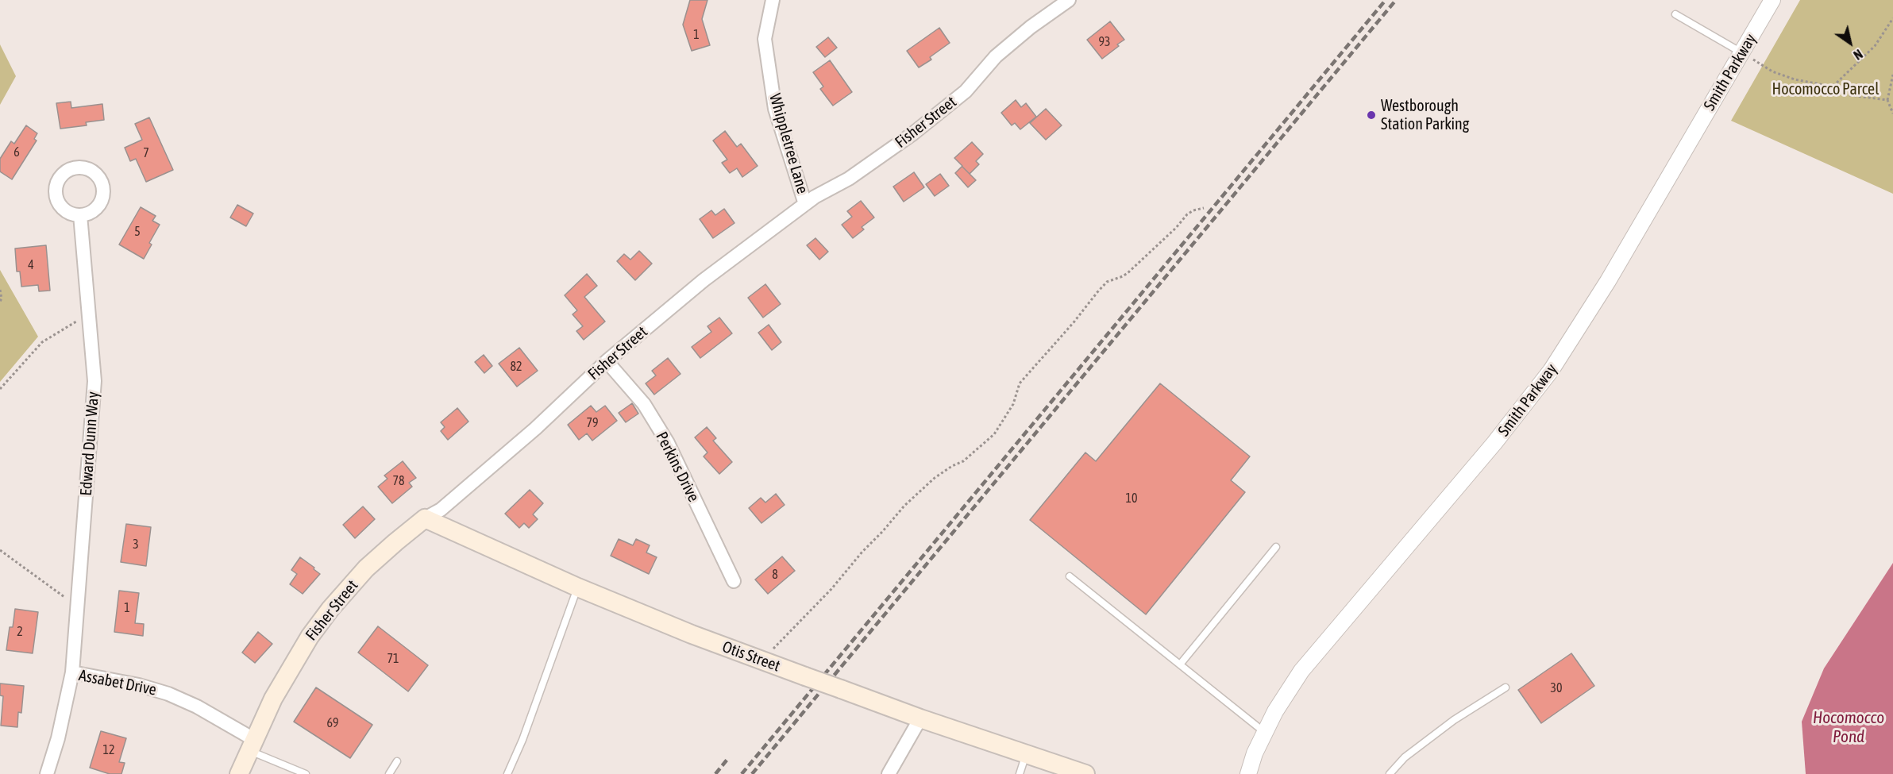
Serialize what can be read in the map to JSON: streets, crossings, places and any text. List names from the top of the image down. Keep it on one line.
{"streets":{"main road":["Fisher Street","Otis Street"],"street":["Smith Parkway","Whippletree Lane","Edward Dunn Way","Perkins Drive","Assabet Drive"]},"crossings":[["Fisher Street","Whippletree Lane"],["Fisher Street","Perkins Drive"],["Fisher Street","Otis Street"],["Fisher Street","Assabet Drive"],["Edward Dunn Way","Assabet Drive"]],"water":["Hocomocco Pond"],"parks":["Hocomocco Parcel"],"places":["Westborough Station Parking"],"house_numbers":["1","93","6","7","5","4","82","79","78","10","3","8","1","2","71","30","69","12"],"north":"bottom right"}
